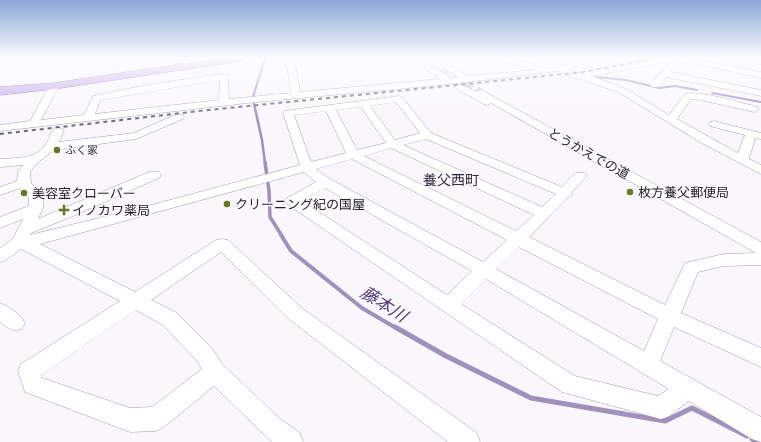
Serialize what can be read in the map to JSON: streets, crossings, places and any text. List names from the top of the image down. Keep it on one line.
{"streets":{"street":["とうかえでの道"]},"districts":["養父西町"],"water":["藤本川"],"places":{"other":["ふく家","枚方養父郵便局","美容室クローバー","クリーニング紀の国屋"],"health":["イノカワ薬局"]}}
